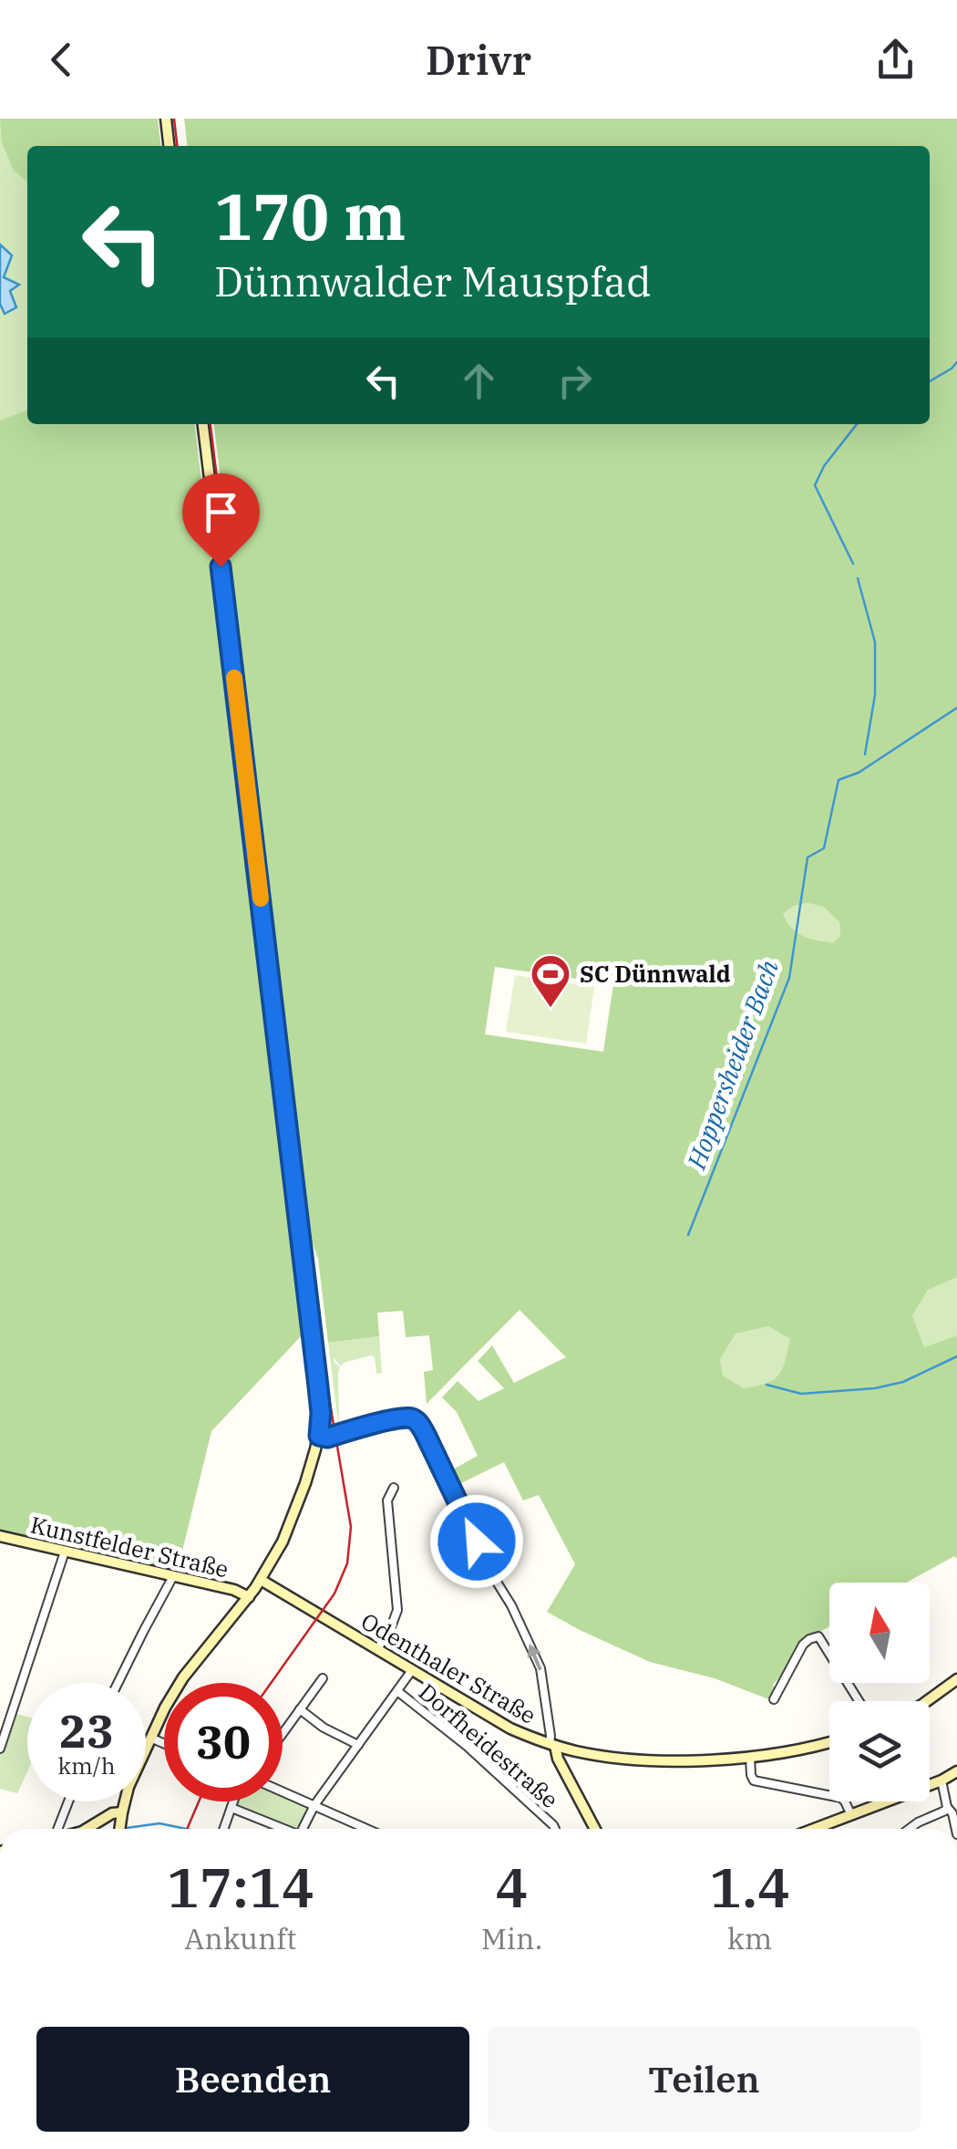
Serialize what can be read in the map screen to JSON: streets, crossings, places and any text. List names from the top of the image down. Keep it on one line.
{"streets":{"main road":["Kunstfelder Straße","Odenthaler Straße"],"street":["Dorfheidestraße"]},"water":["Hoppersheider Bach"],"places":{"sports":["SC Dünnwald"]},"north":"top","page":{"header":"Drivr","turn":["170 m","Dünnwalder Mauspfad"],"speed":"23 km/h","limit":"30","eta":["17:14","Ankunft","4","Min.","1.4","km"],"buttons":["Beenden","Teilen"]}}
